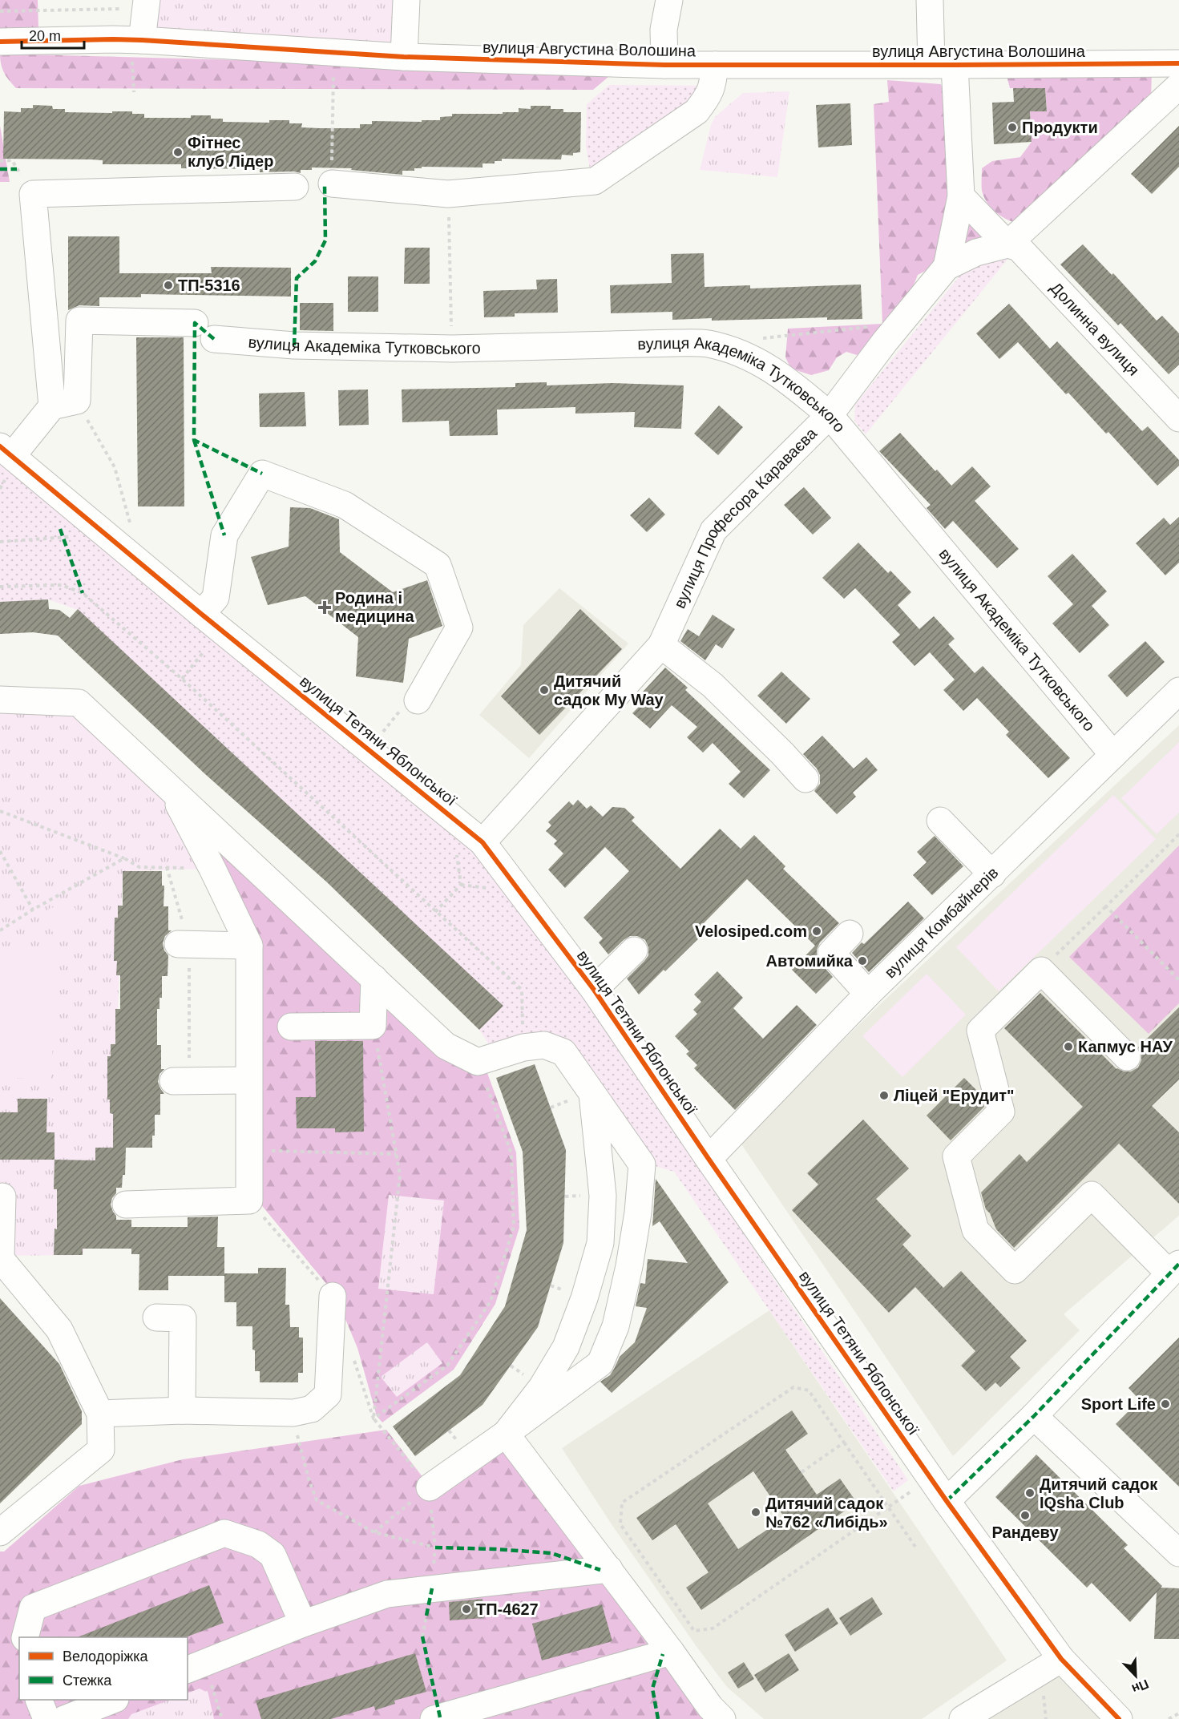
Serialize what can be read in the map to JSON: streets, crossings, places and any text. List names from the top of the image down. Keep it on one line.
{"streets":{"street":["вулиця Августина Волошина","Долинна вулиця","вулиця Академіка Тутковського","вулиця Професора Караваєва","вулиця Тетяни Яблонської","вулиця Комбайнерів"]},"crossings":[["Долинна вулиця","вулиця Професора Караваєва"],["вулиця Академіка Тутковського","вулиця Професора Караваєва"],["вулиця Академіка Тутковського","вулиця Комбайнерів"],["вулиця Професора Караваєва","вулиця Тетяни Яблонської"],["вулиця Тетяни Яблонської","вулиця Комбайнерів"]],"places":{"other":["Продукти","Фітнес клуб Лідер","ТП-5316","Дитячий садок My Way","Velosiped.com","Автомийка","Капмус НАУ","Ліцей \"Ерудит\"","Sport Life","Дитячий садок IQsha Club","Дитячий садок №762 «Либідь»","Рандеву","ТП-4627"],"health":["Родина і медицина"]},"legend":["Велодоріжка","Стежка"],"scale_bar":"20 m","north":"bottom right"}
